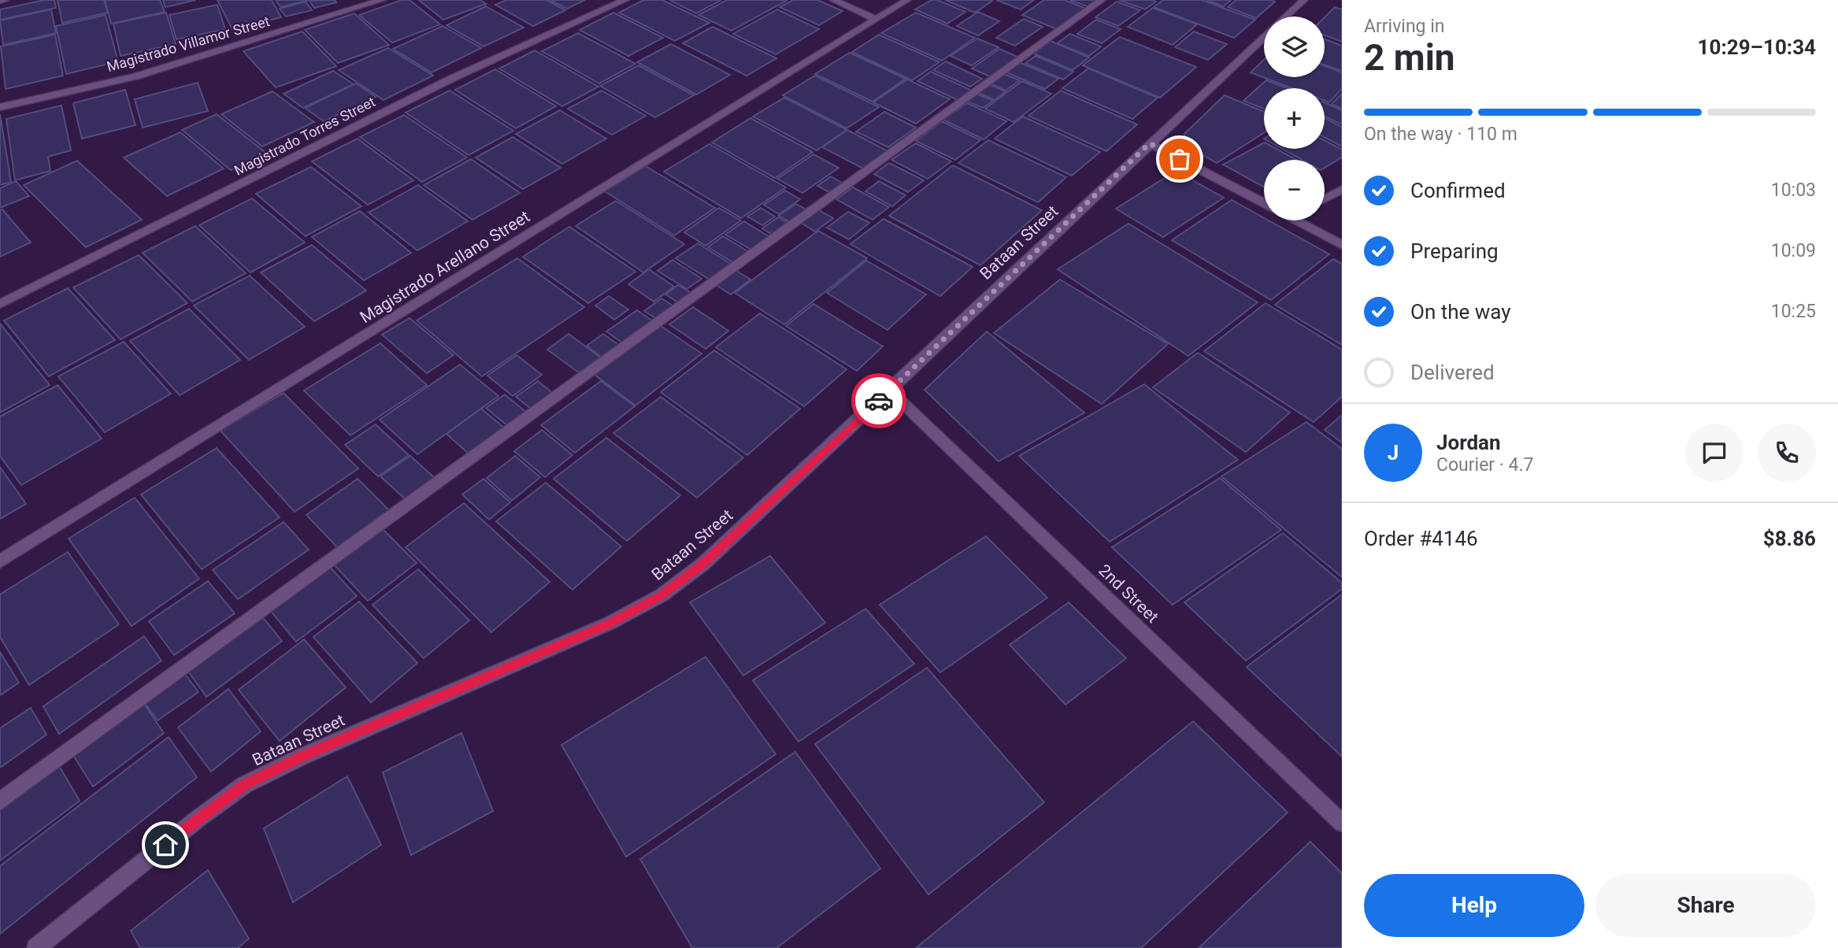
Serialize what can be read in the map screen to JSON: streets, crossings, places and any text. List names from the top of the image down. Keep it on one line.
{"streets":{"street":["Magistrado Villamor Street","Magistrado Torres Street","Bataan Street","Magistrado Arellano Street","2nd Street"]},"crossings":[["Bataan Street","2nd Street"]],"page":{"heading":["2 min","Arriving in","10:29–10:34"],"panel":["Jordan","Courier · 4.7","Order #4146","$8.86"],"map_buttons":["+","−"],"bar":"On the way · 110 m","list":[["Confirmed","10:03"],["Preparing","10:09"],["On the way","10:25"],"Delivered"],"round":"J","buttons":["Help","Share"]}}
